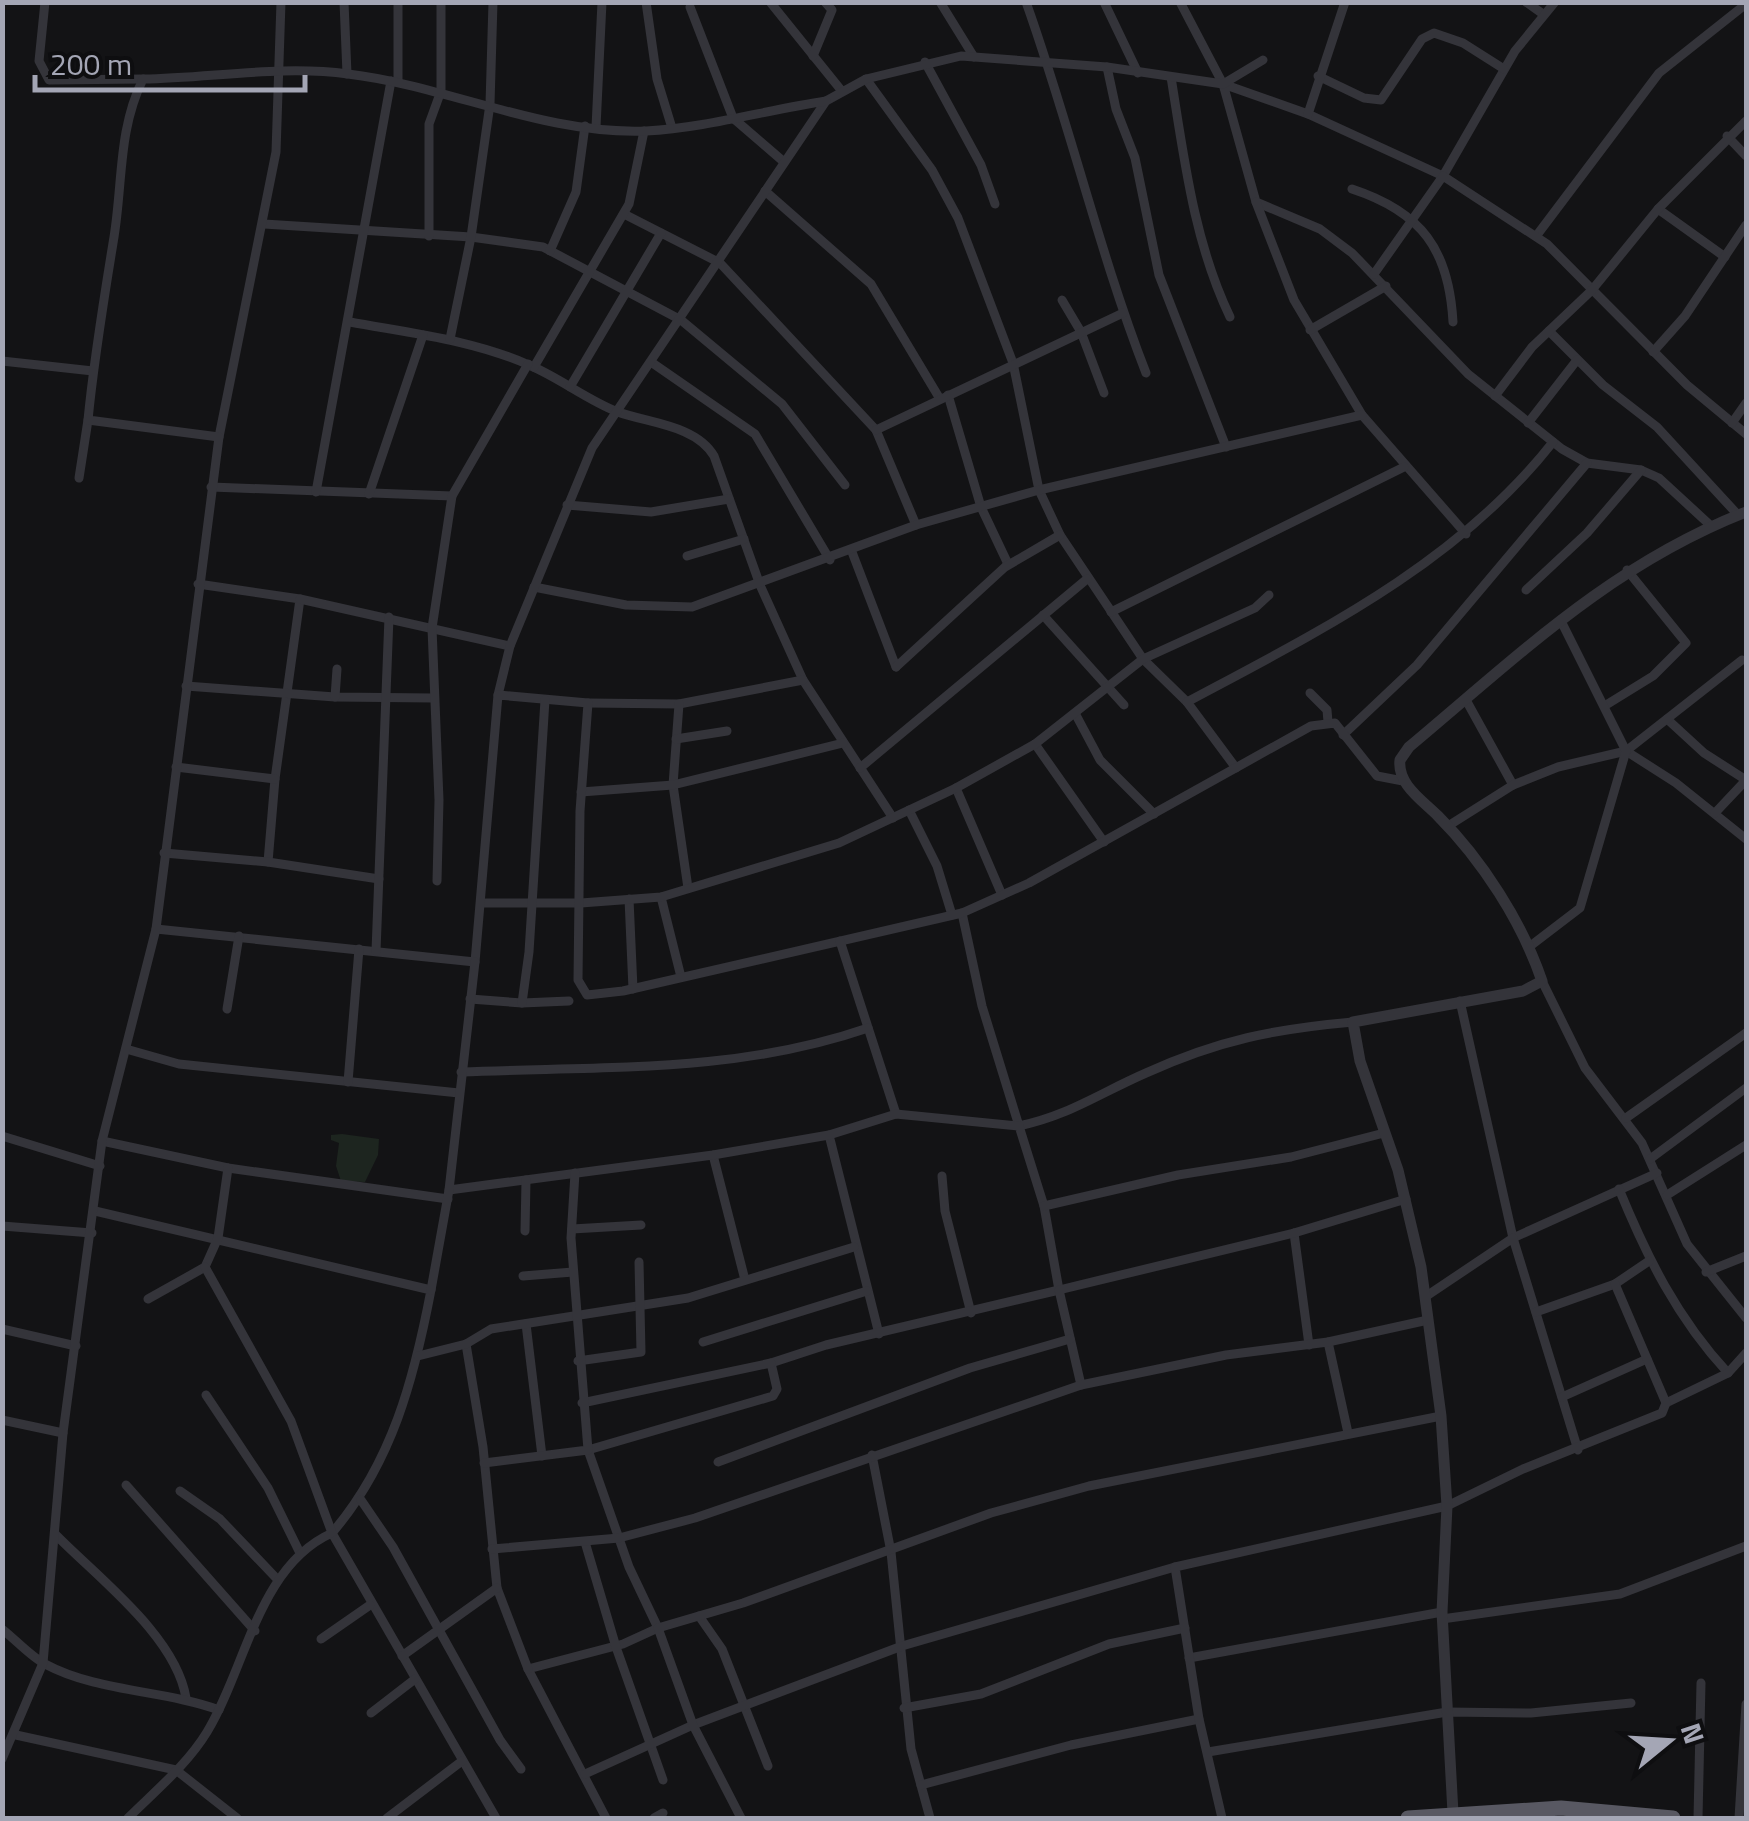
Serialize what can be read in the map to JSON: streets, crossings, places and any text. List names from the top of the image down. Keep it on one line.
{"scale_bar":"200 m","north":"right"}
